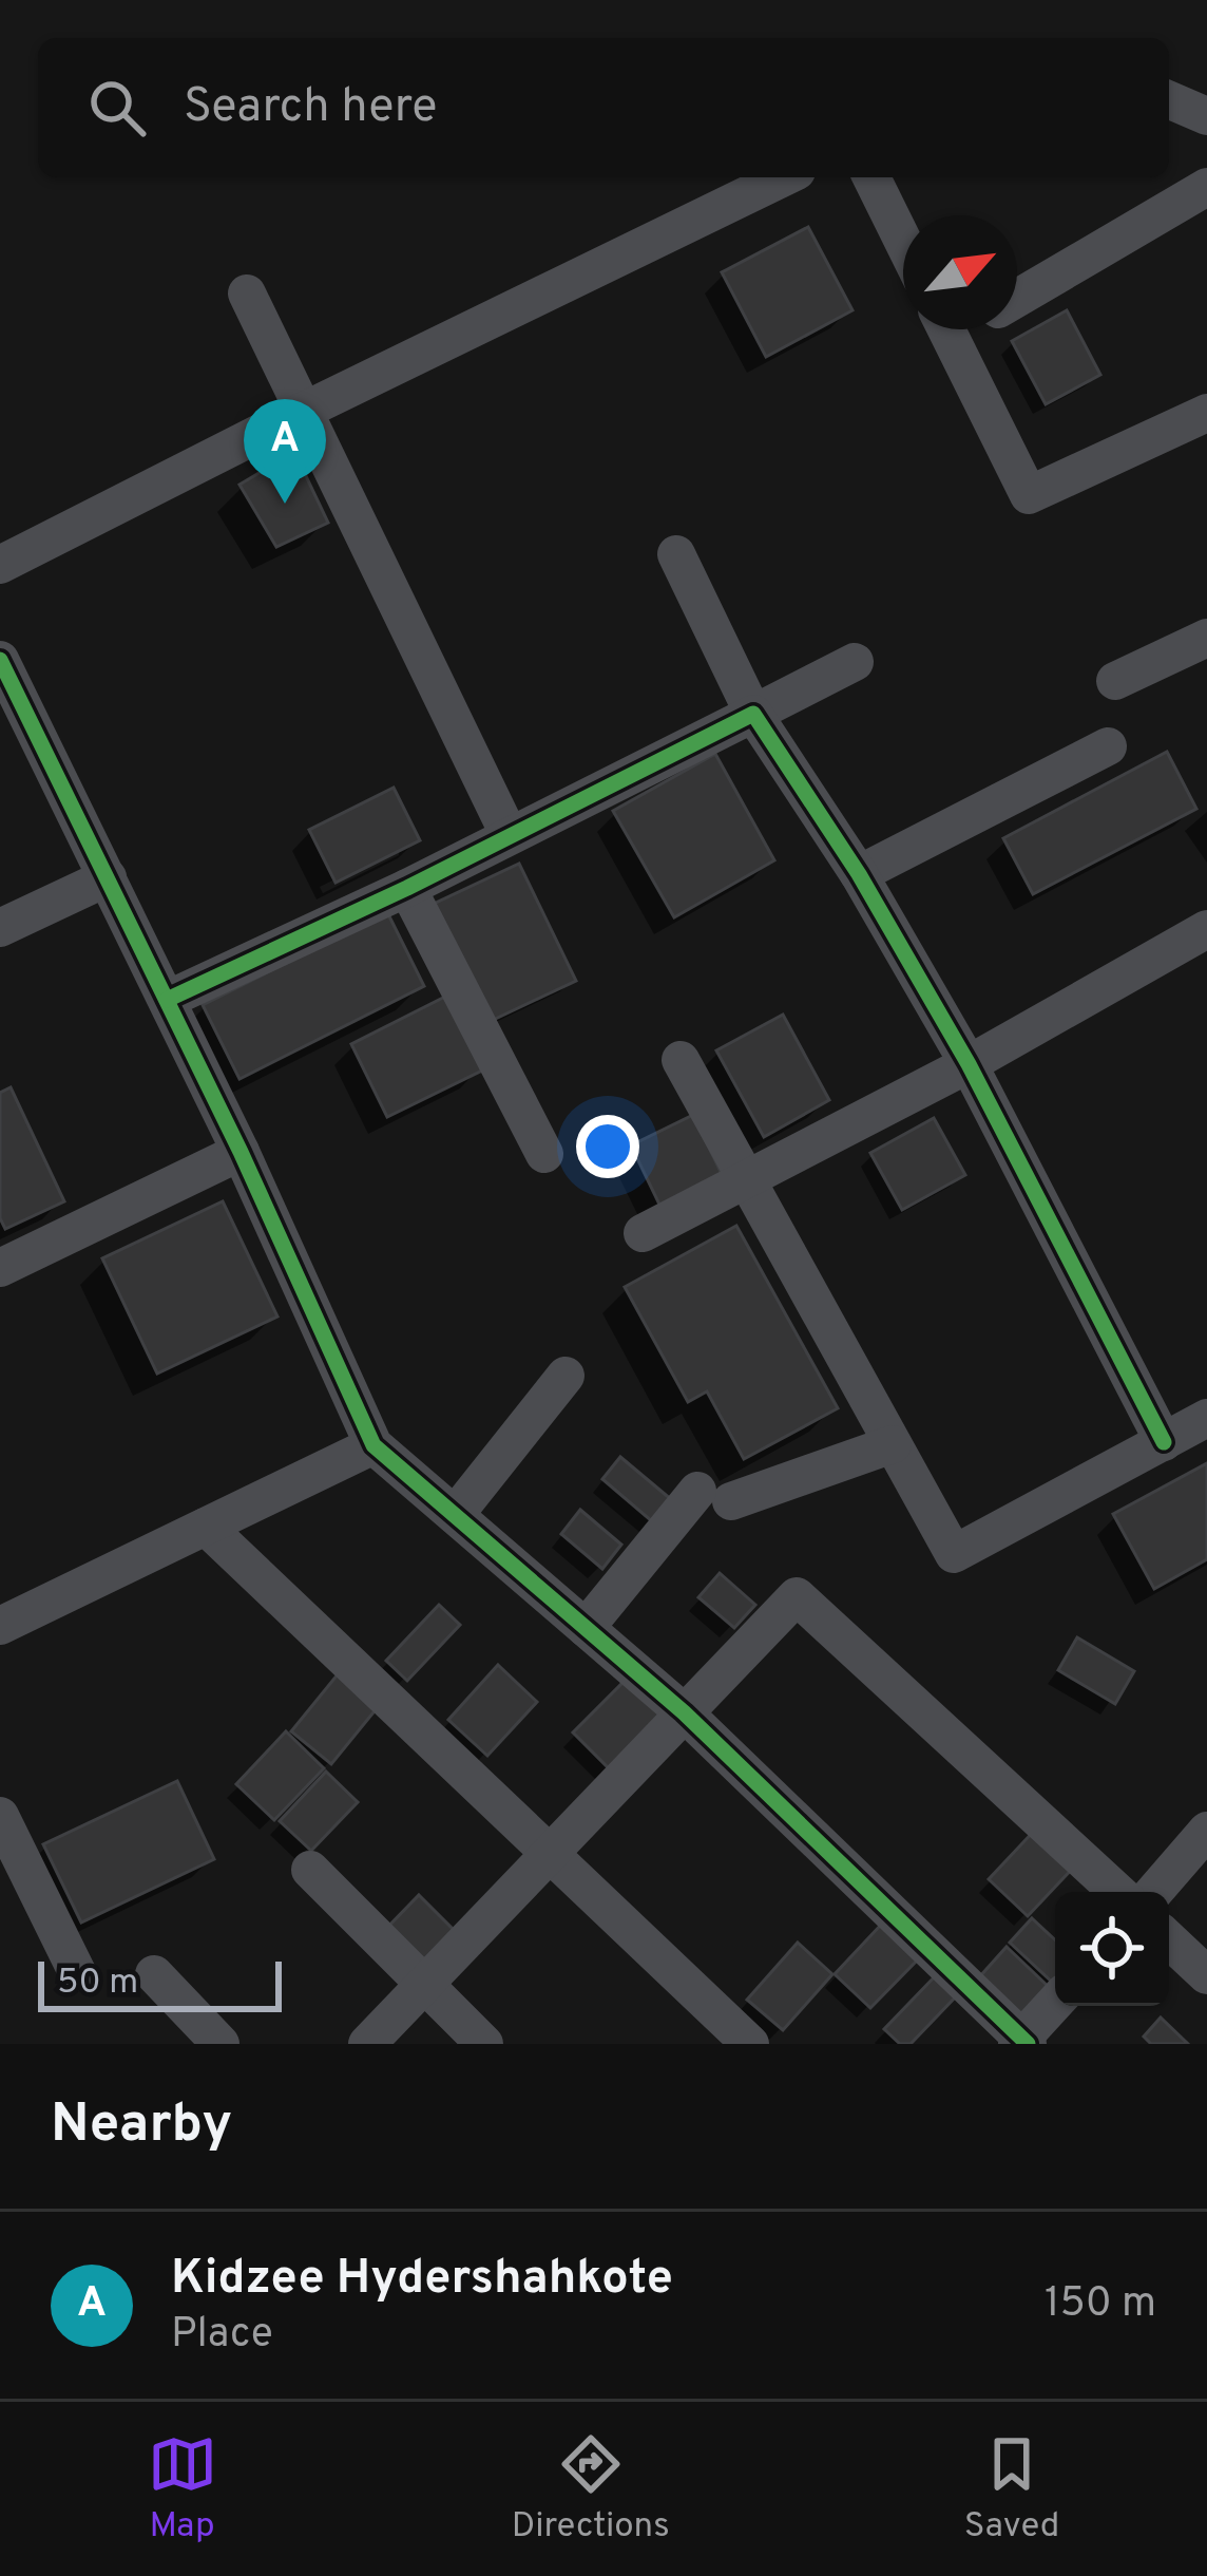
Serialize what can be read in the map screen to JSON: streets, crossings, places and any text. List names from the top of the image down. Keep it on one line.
{"scale_bar":"50 m","north":"top right","page":{"search":"Search here","pins":"A","scale":"50 m","heading":"Nearby","list":[{"mark":"A","name":"Kidzee Hydershahkote","note":"Place","value":"150 m"}],"nav":["Map","Directions","Saved"]}}
